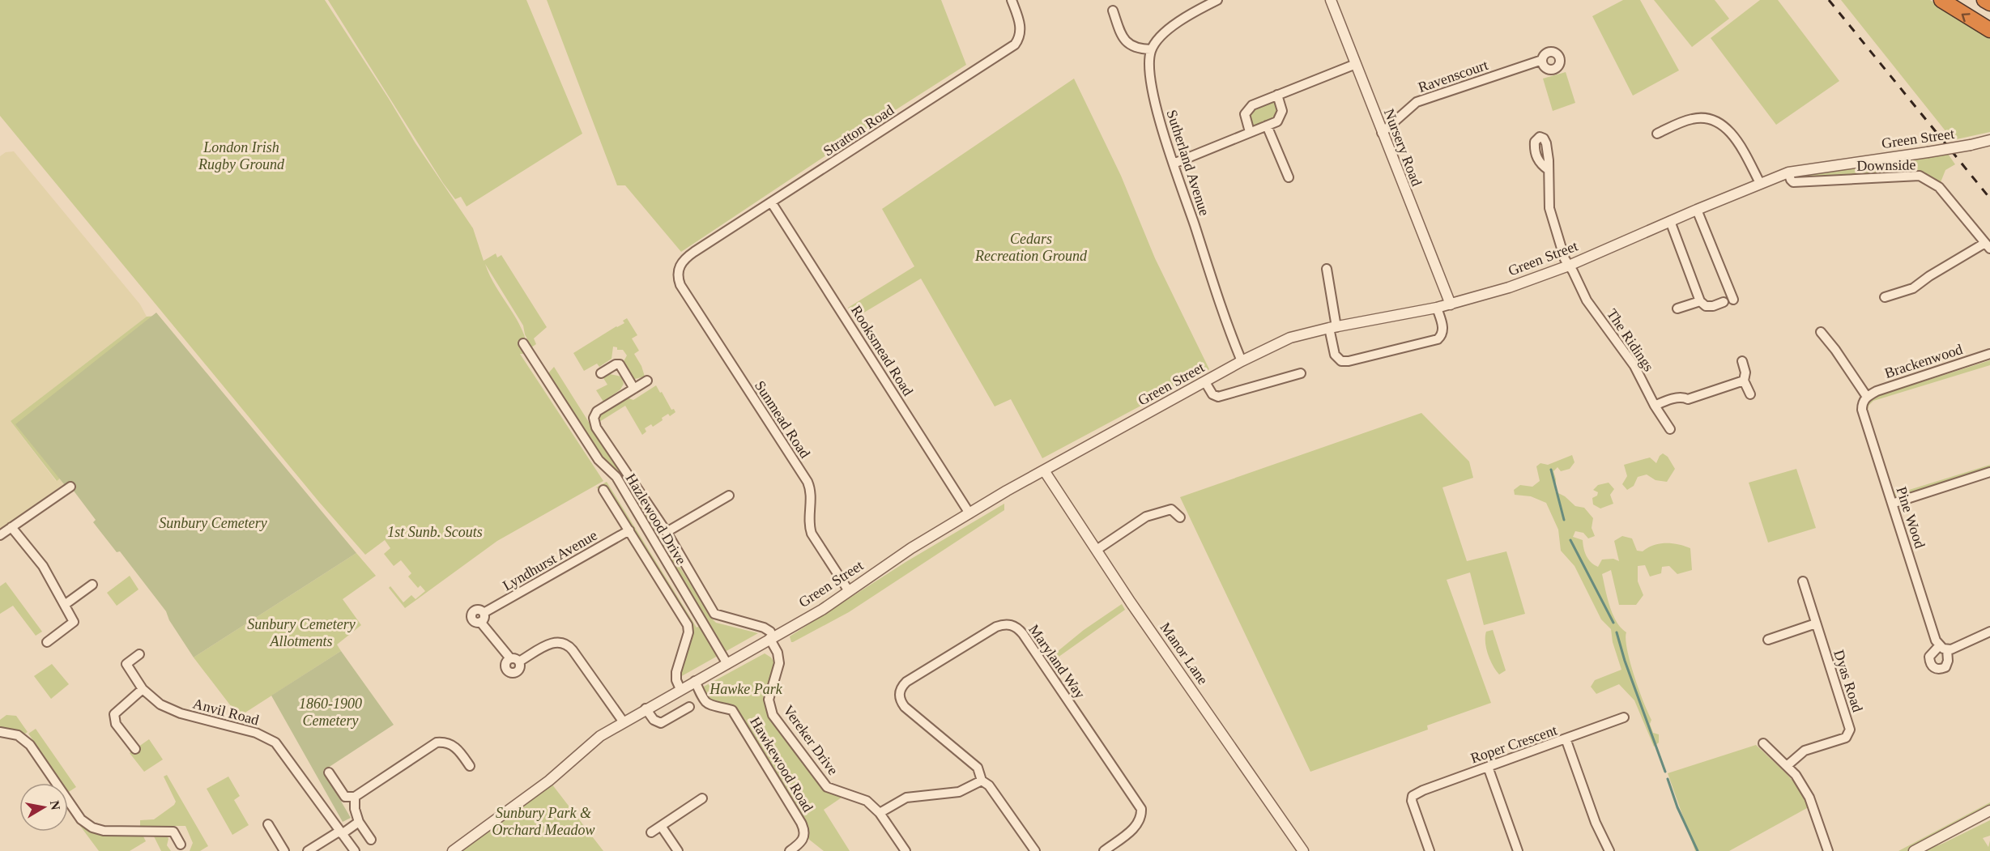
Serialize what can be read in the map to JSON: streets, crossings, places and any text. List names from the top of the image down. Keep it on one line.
{"streets":{"street":["Ravenscourt","Stratton Road","Green Street","Nursery Road","Sutherland Avenue","Downside","The Ridings","Rooksmead Road","Brackenwood","Sunmead Road","Pine Wood","Hazlewood Drive","Lyndhurst Avenue","Manor Lane","Maryland Way","Dyas Road","Anvil Road","Vereker Drive","Roper Crescent","Hawkewood Road"]},"crossings":[["Ravenscourt","Nursery Road"],["Stratton Road","Rooksmead Road"],["Stratton Road","Sunmead Road"],["Green Street","Nursery Road"],["Green Street","Sutherland Avenue"],["Green Street","Downside"],["Green Street","The Ridings"],["Green Street","Rooksmead Road"],["Green Street","Sunmead Road"],["Green Street","Hazlewood Drive"],["Green Street","Lyndhurst Avenue"],["Green Street","Manor Lane"],["Green Street","Vereker Drive"],["Green Street","Hawkewood Road"],["Brackenwood","Pine Wood"]],"parks":["London Irish Rugby Ground","Cedars Recreation Ground","Sunbury Cemetery","1st Sunb. Scouts","Sunbury Cemetery Allotments","Hawke Park","1860-1900 Cemetery","Sunbury Park & Orchard Meadow"],"north":"right"}
